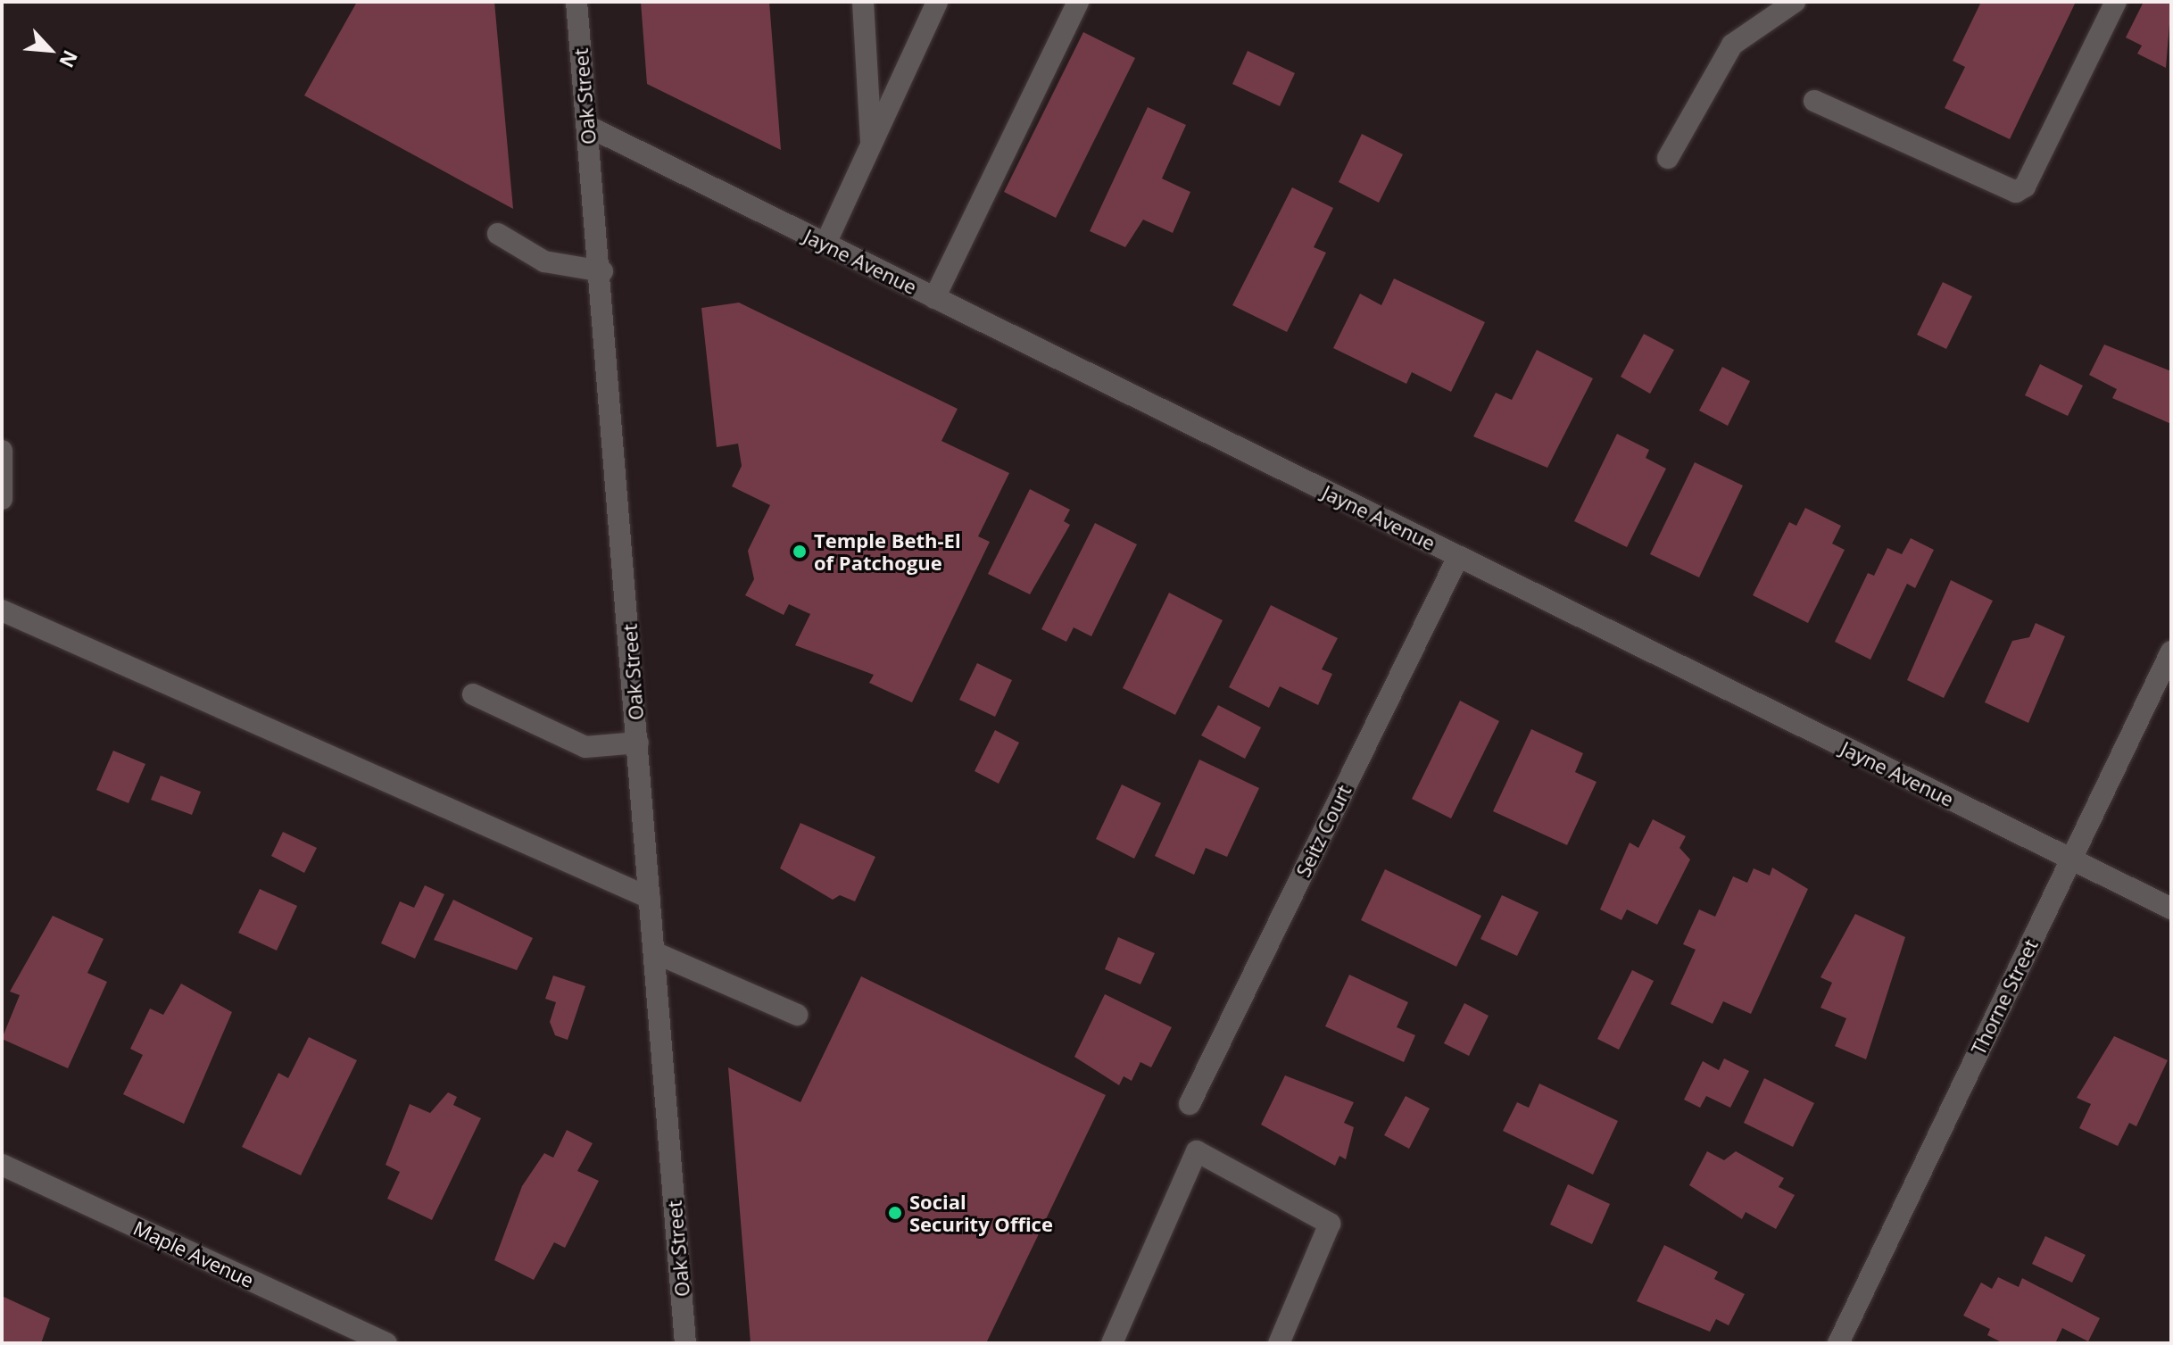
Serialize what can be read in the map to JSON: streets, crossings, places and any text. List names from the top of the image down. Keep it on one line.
{"streets":{"street":["Oak Street","Jayne Avenue","Seitz Court","Thorne Street","Maple Avenue"]},"crossings":[["Oak Street","Jayne Avenue"],["Jayne Avenue","Seitz Court"],["Jayne Avenue","Thorne Street"]],"places":["Temple Beth-El of Patchogue","Social Security Office"],"north":"bottom right"}
